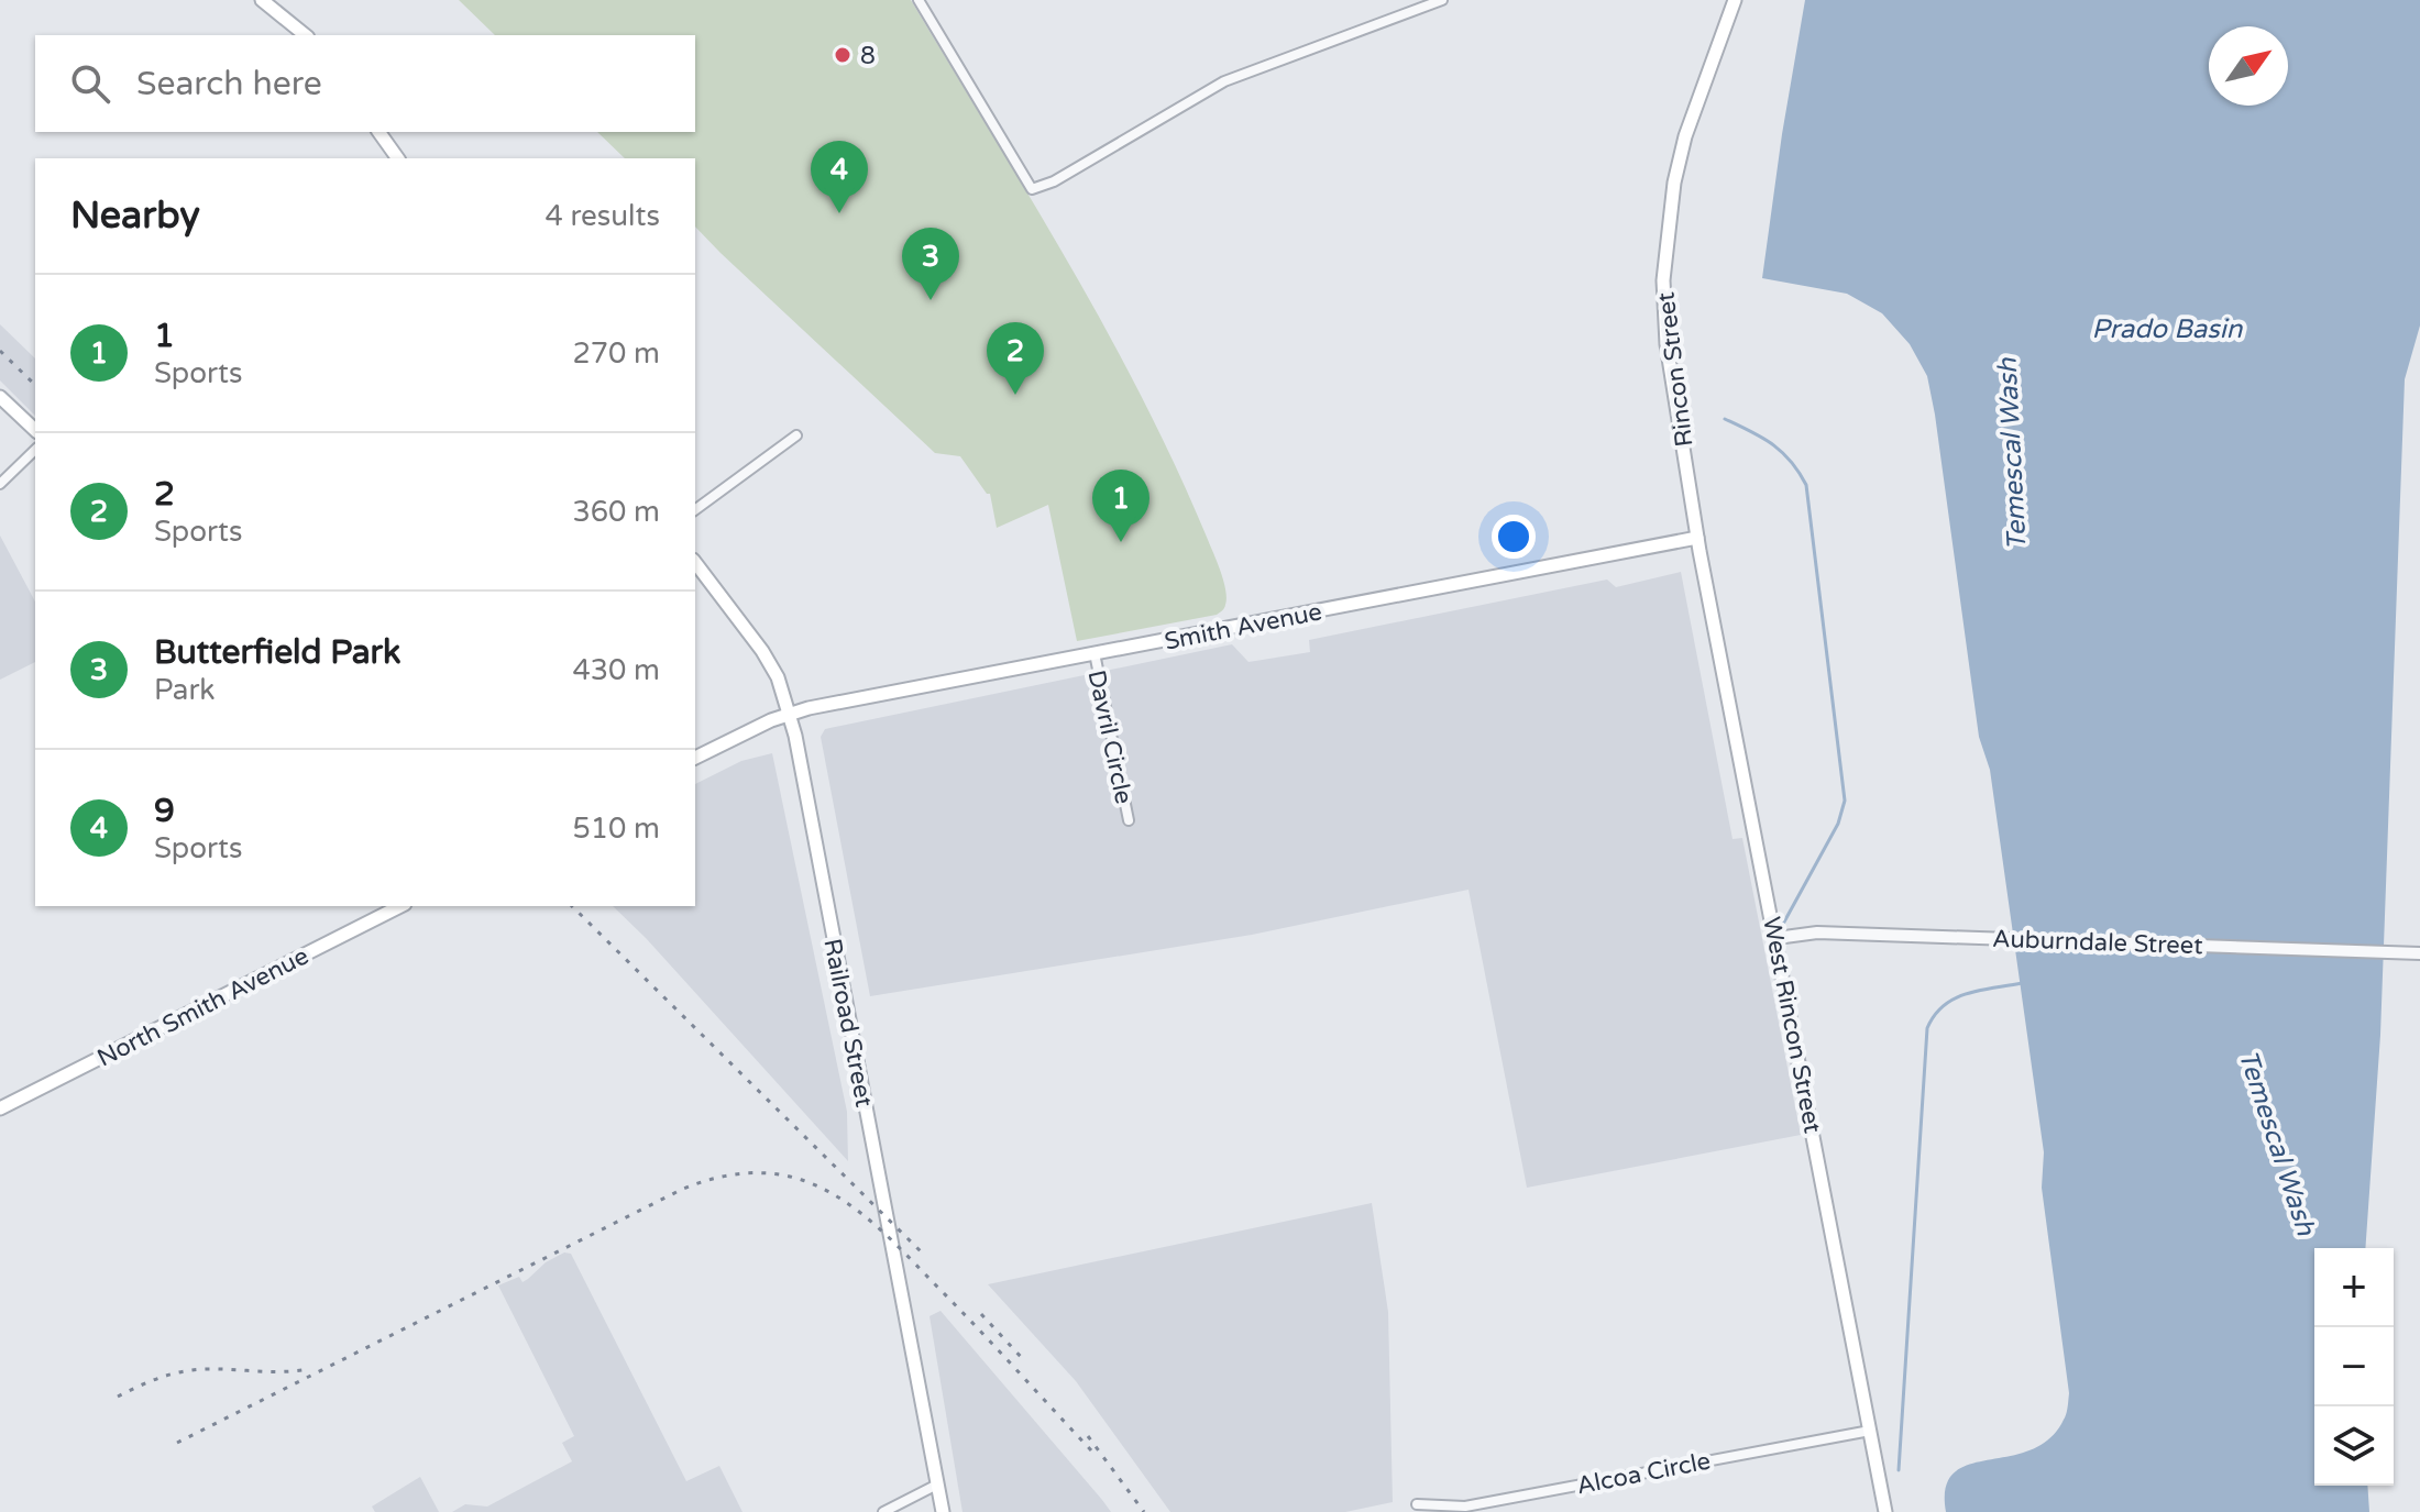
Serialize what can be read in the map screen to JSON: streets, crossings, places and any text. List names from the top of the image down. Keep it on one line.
{"streets":{"main road":["Rincon Street","Smith Avenue","North Smith Avenue","Railroad Street","West Rincon Street"],"street":["Davril Circle","Auburndale Street","Alcoa Circle"]},"crossings":[["Rincon Street","Smith Avenue"],["Rincon Street","West Rincon Street"],["Smith Avenue","Davril Circle"],["Smith Avenue","Railroad Street"],["Smith Avenue","West Rincon Street"],["Auburndale Street","West Rincon Street"],["West Rincon Street","Alcoa Circle"]],"water":["Prado Basin","Temescal Wash"],"places":["8"],"north":"top right","page":{"search":"Search here","pins":["4","3","2","1"],"heading":["Nearby","4 results"],"list":[{"mark":"1","name":"1","note":"Sports","value":"270 m"},{"mark":"2","name":"2","note":"Sports","value":"360 m"},{"mark":"3","name":"Butterfield Park","note":"Park","value":"430 m"},{"mark":"4","name":"9","note":"Sports","value":"510 m"}],"map_buttons":["+","−"]}}
